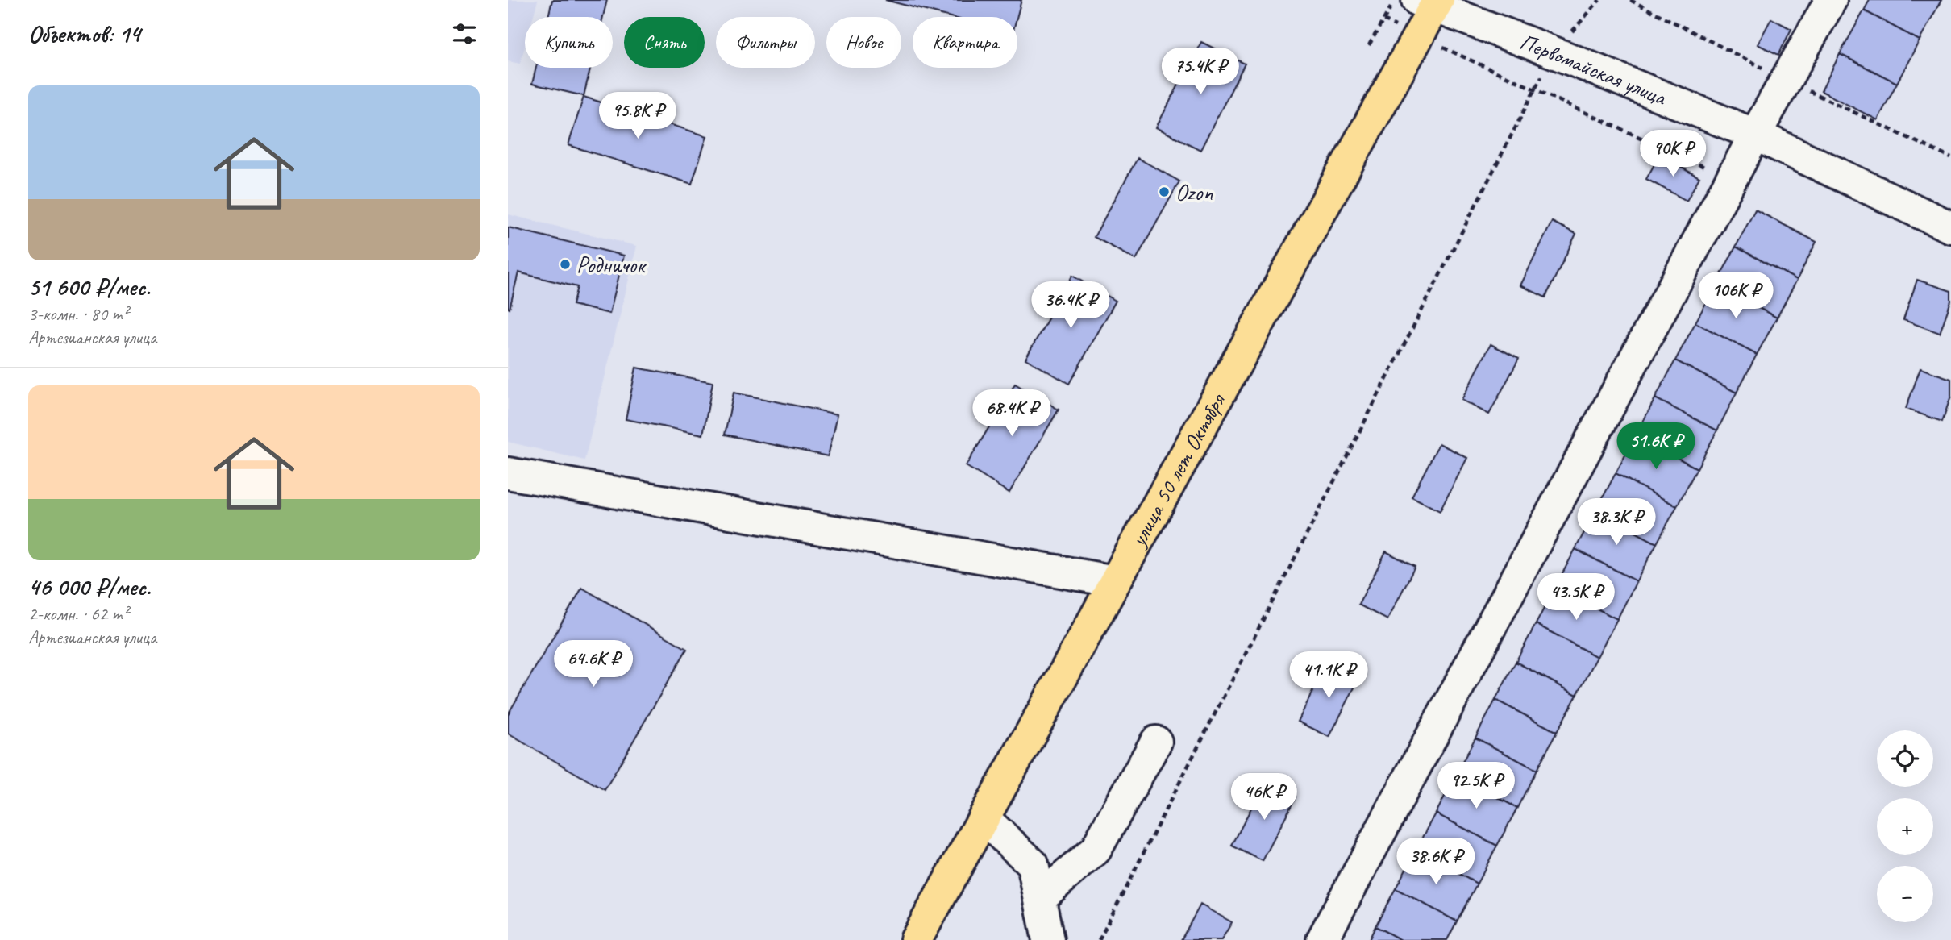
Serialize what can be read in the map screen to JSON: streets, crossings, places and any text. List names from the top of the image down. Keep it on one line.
{"streets":{"highway":["улица 50 лет Октября"],"street":["Первомайская улица"]},"crossings":[["Первомайская улица","улица 50 лет Октября"]],"places":["Ozon","Родничок"],"page":{"heading":"Объектов: 14","chip":["Купить","Снять","Фильтры","Новое","Квартира"],"price":["75.4K ₽","95.8K ₽","90K ₽","106K ₽","36.4K ₽","68.4K ₽","51.6K ₽","38.3K ₽","43.5K ₽","64.6K ₽","41.1K ₽","92.5K ₽","46K ₽","38.6K ₽"],"list":[{"name":"51 600 ₽/мес.","note":"3-комн. · 80 m² · Артезианская улица"},{"name":"46 000 ₽/мес.","note":"2-комн. · 62 m² · Артезианская улица"}],"map_buttons":["+","−"]}}
